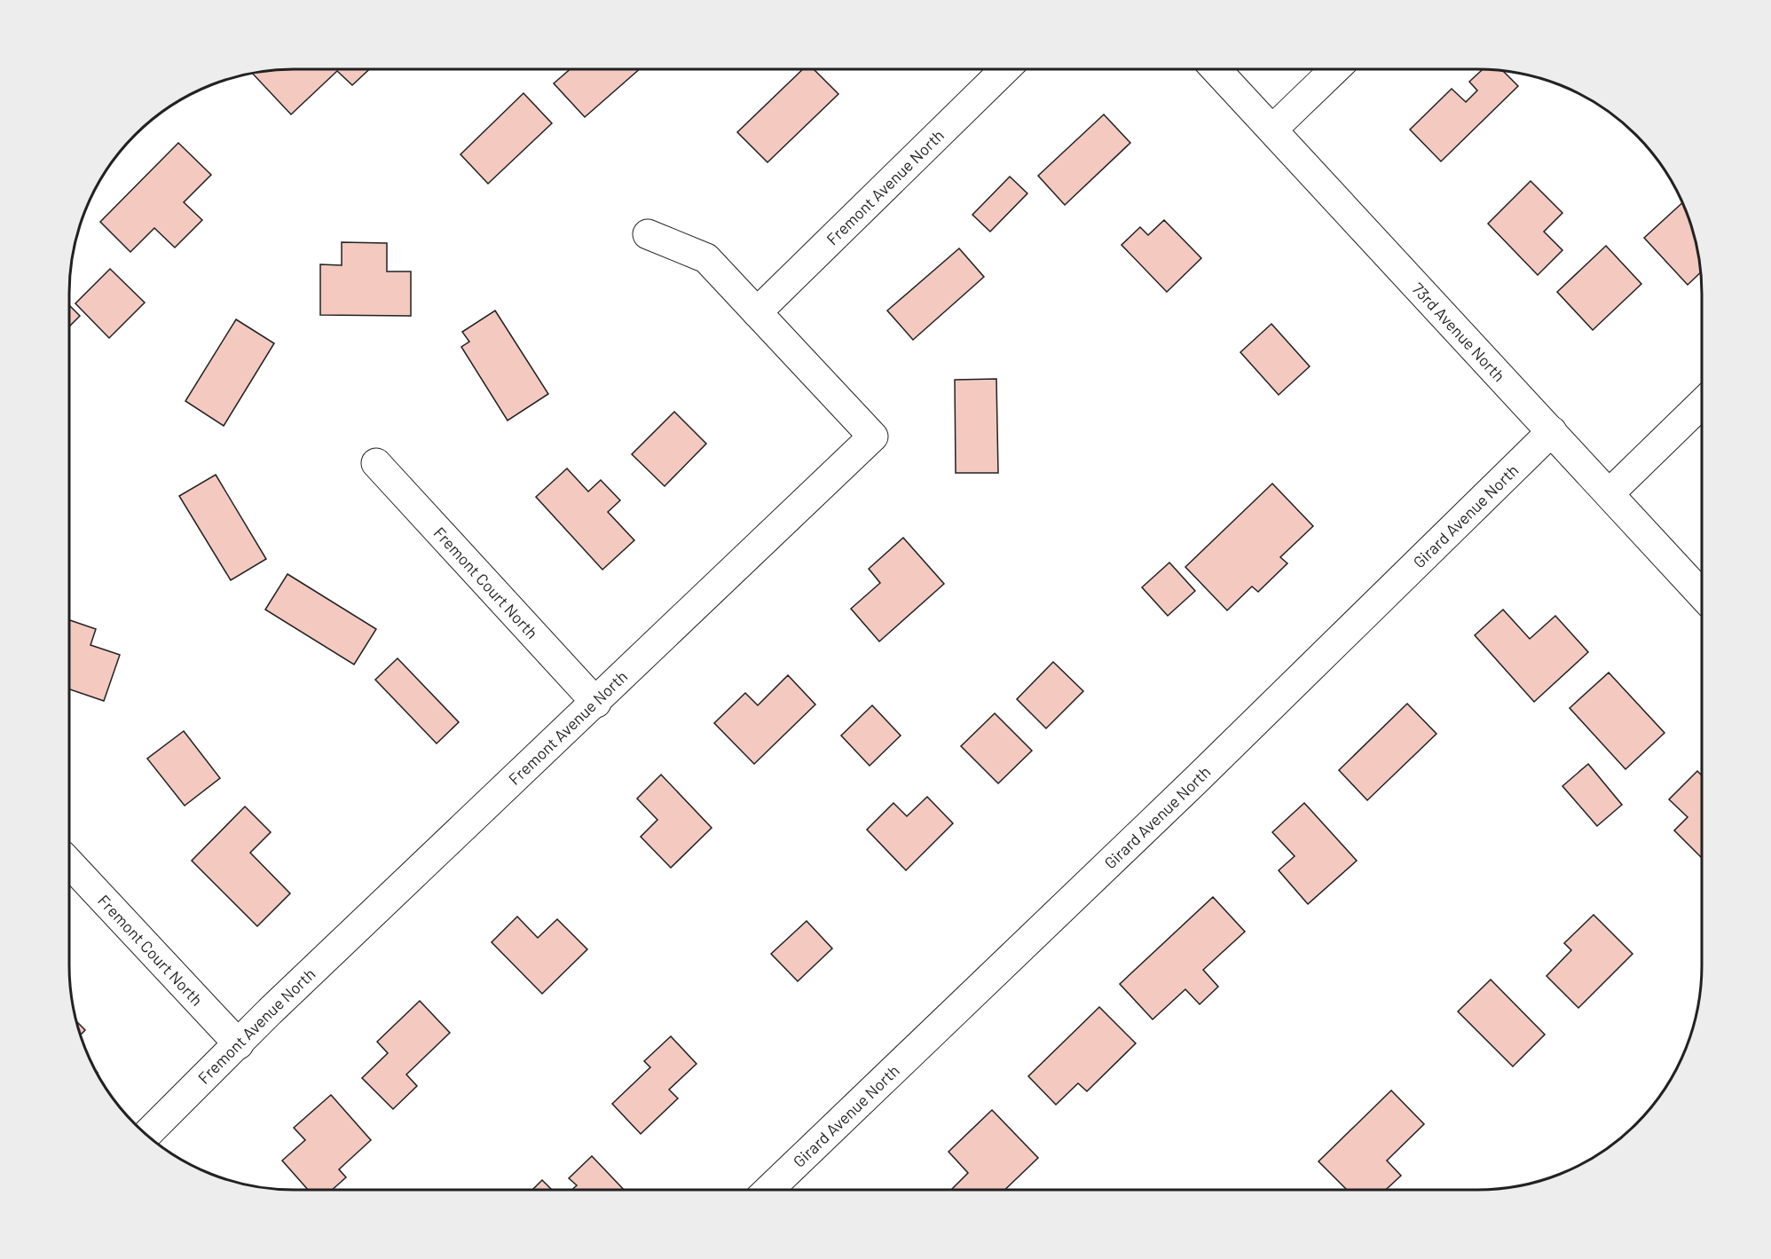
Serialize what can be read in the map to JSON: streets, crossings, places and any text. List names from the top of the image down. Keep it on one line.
{"streets":{"street":["Fremont Avenue North","73rd Avenue North","Girard Avenue North","Fremont Court North"]},"crossings":[["Fremont Avenue North","Fremont Court North"],["73rd Avenue North","Girard Avenue North"]]}
